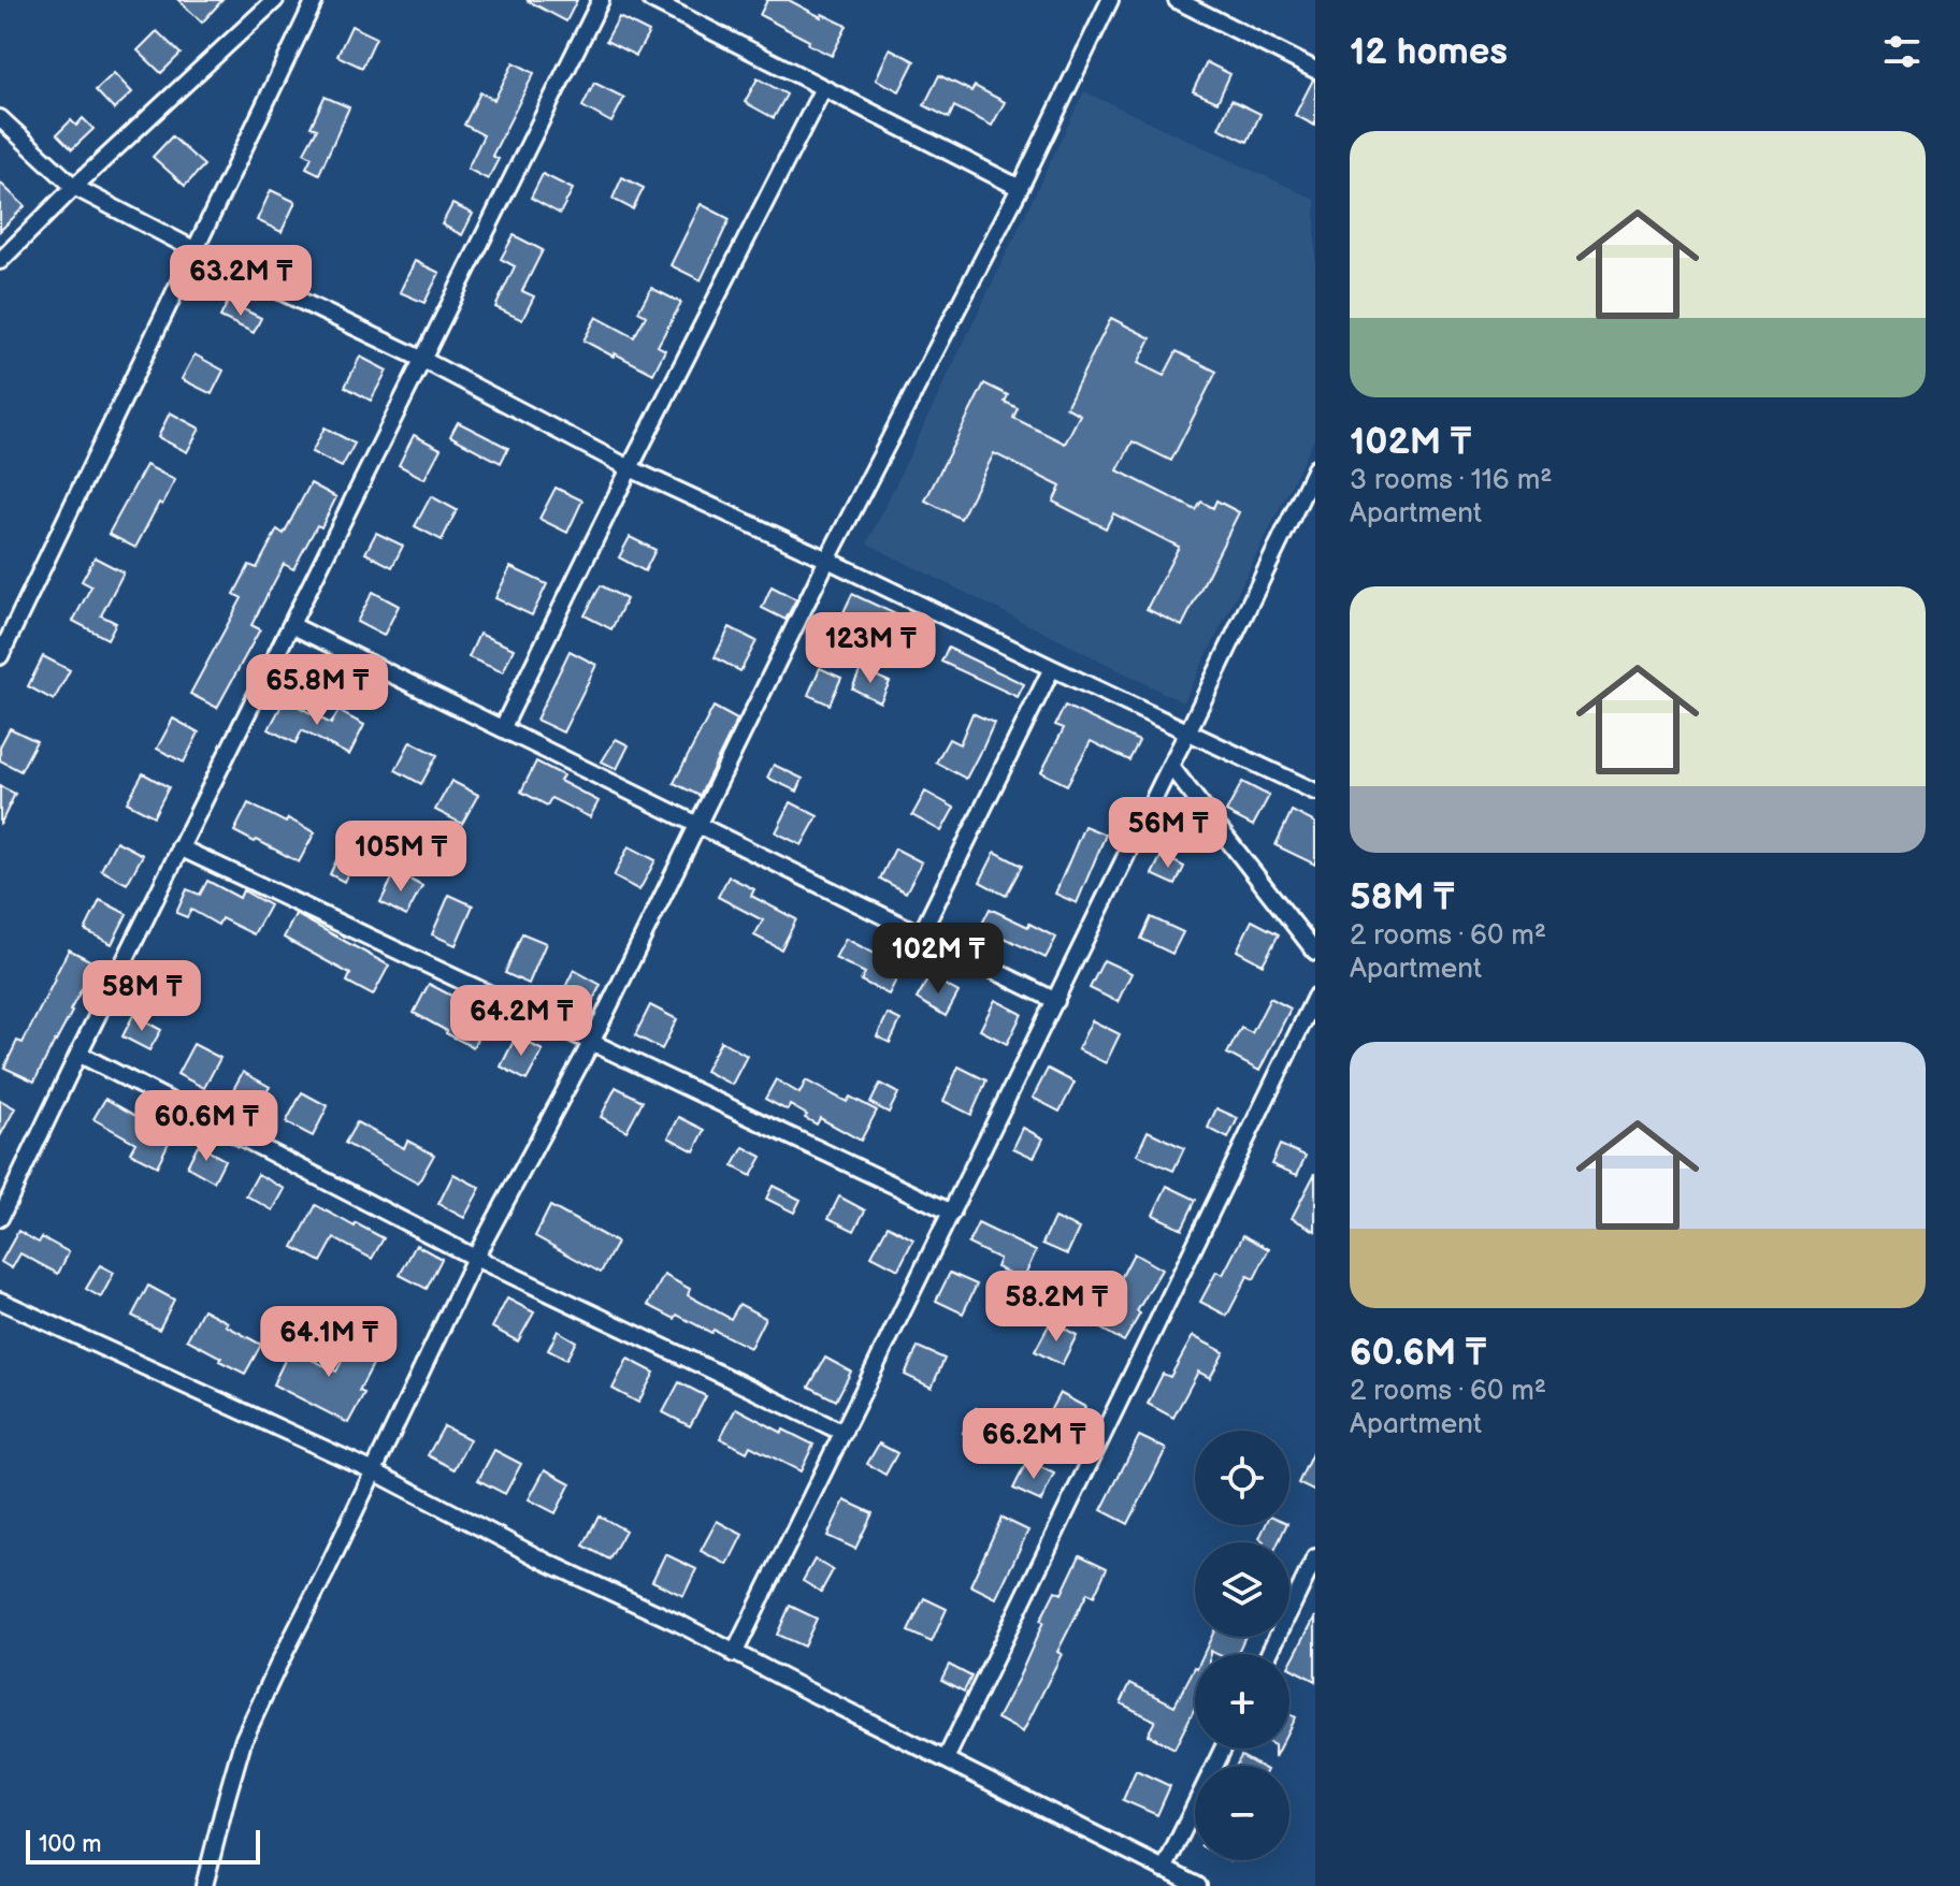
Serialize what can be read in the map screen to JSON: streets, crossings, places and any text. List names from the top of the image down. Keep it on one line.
{"scale_bar":"100 m","page":{"heading":"12 homes","list":[{"name":"102M ₸","note":"3 rooms · 116 m² · Apartment"},{"name":"58M ₸","note":"2 rooms · 60 m² · Apartment"},{"name":"60.6M ₸","note":"2 rooms · 60 m² · Apartment"}],"price":["63.2M ₸","123M ₸","65.8M ₸","56M ₸","105M ₸","102M ₸","58M ₸","64.2M ₸","60.6M ₸","58.2M ₸","64.1M ₸","66.2M ₸"],"map_buttons":["+","−"],"scale":"100 m"}}
